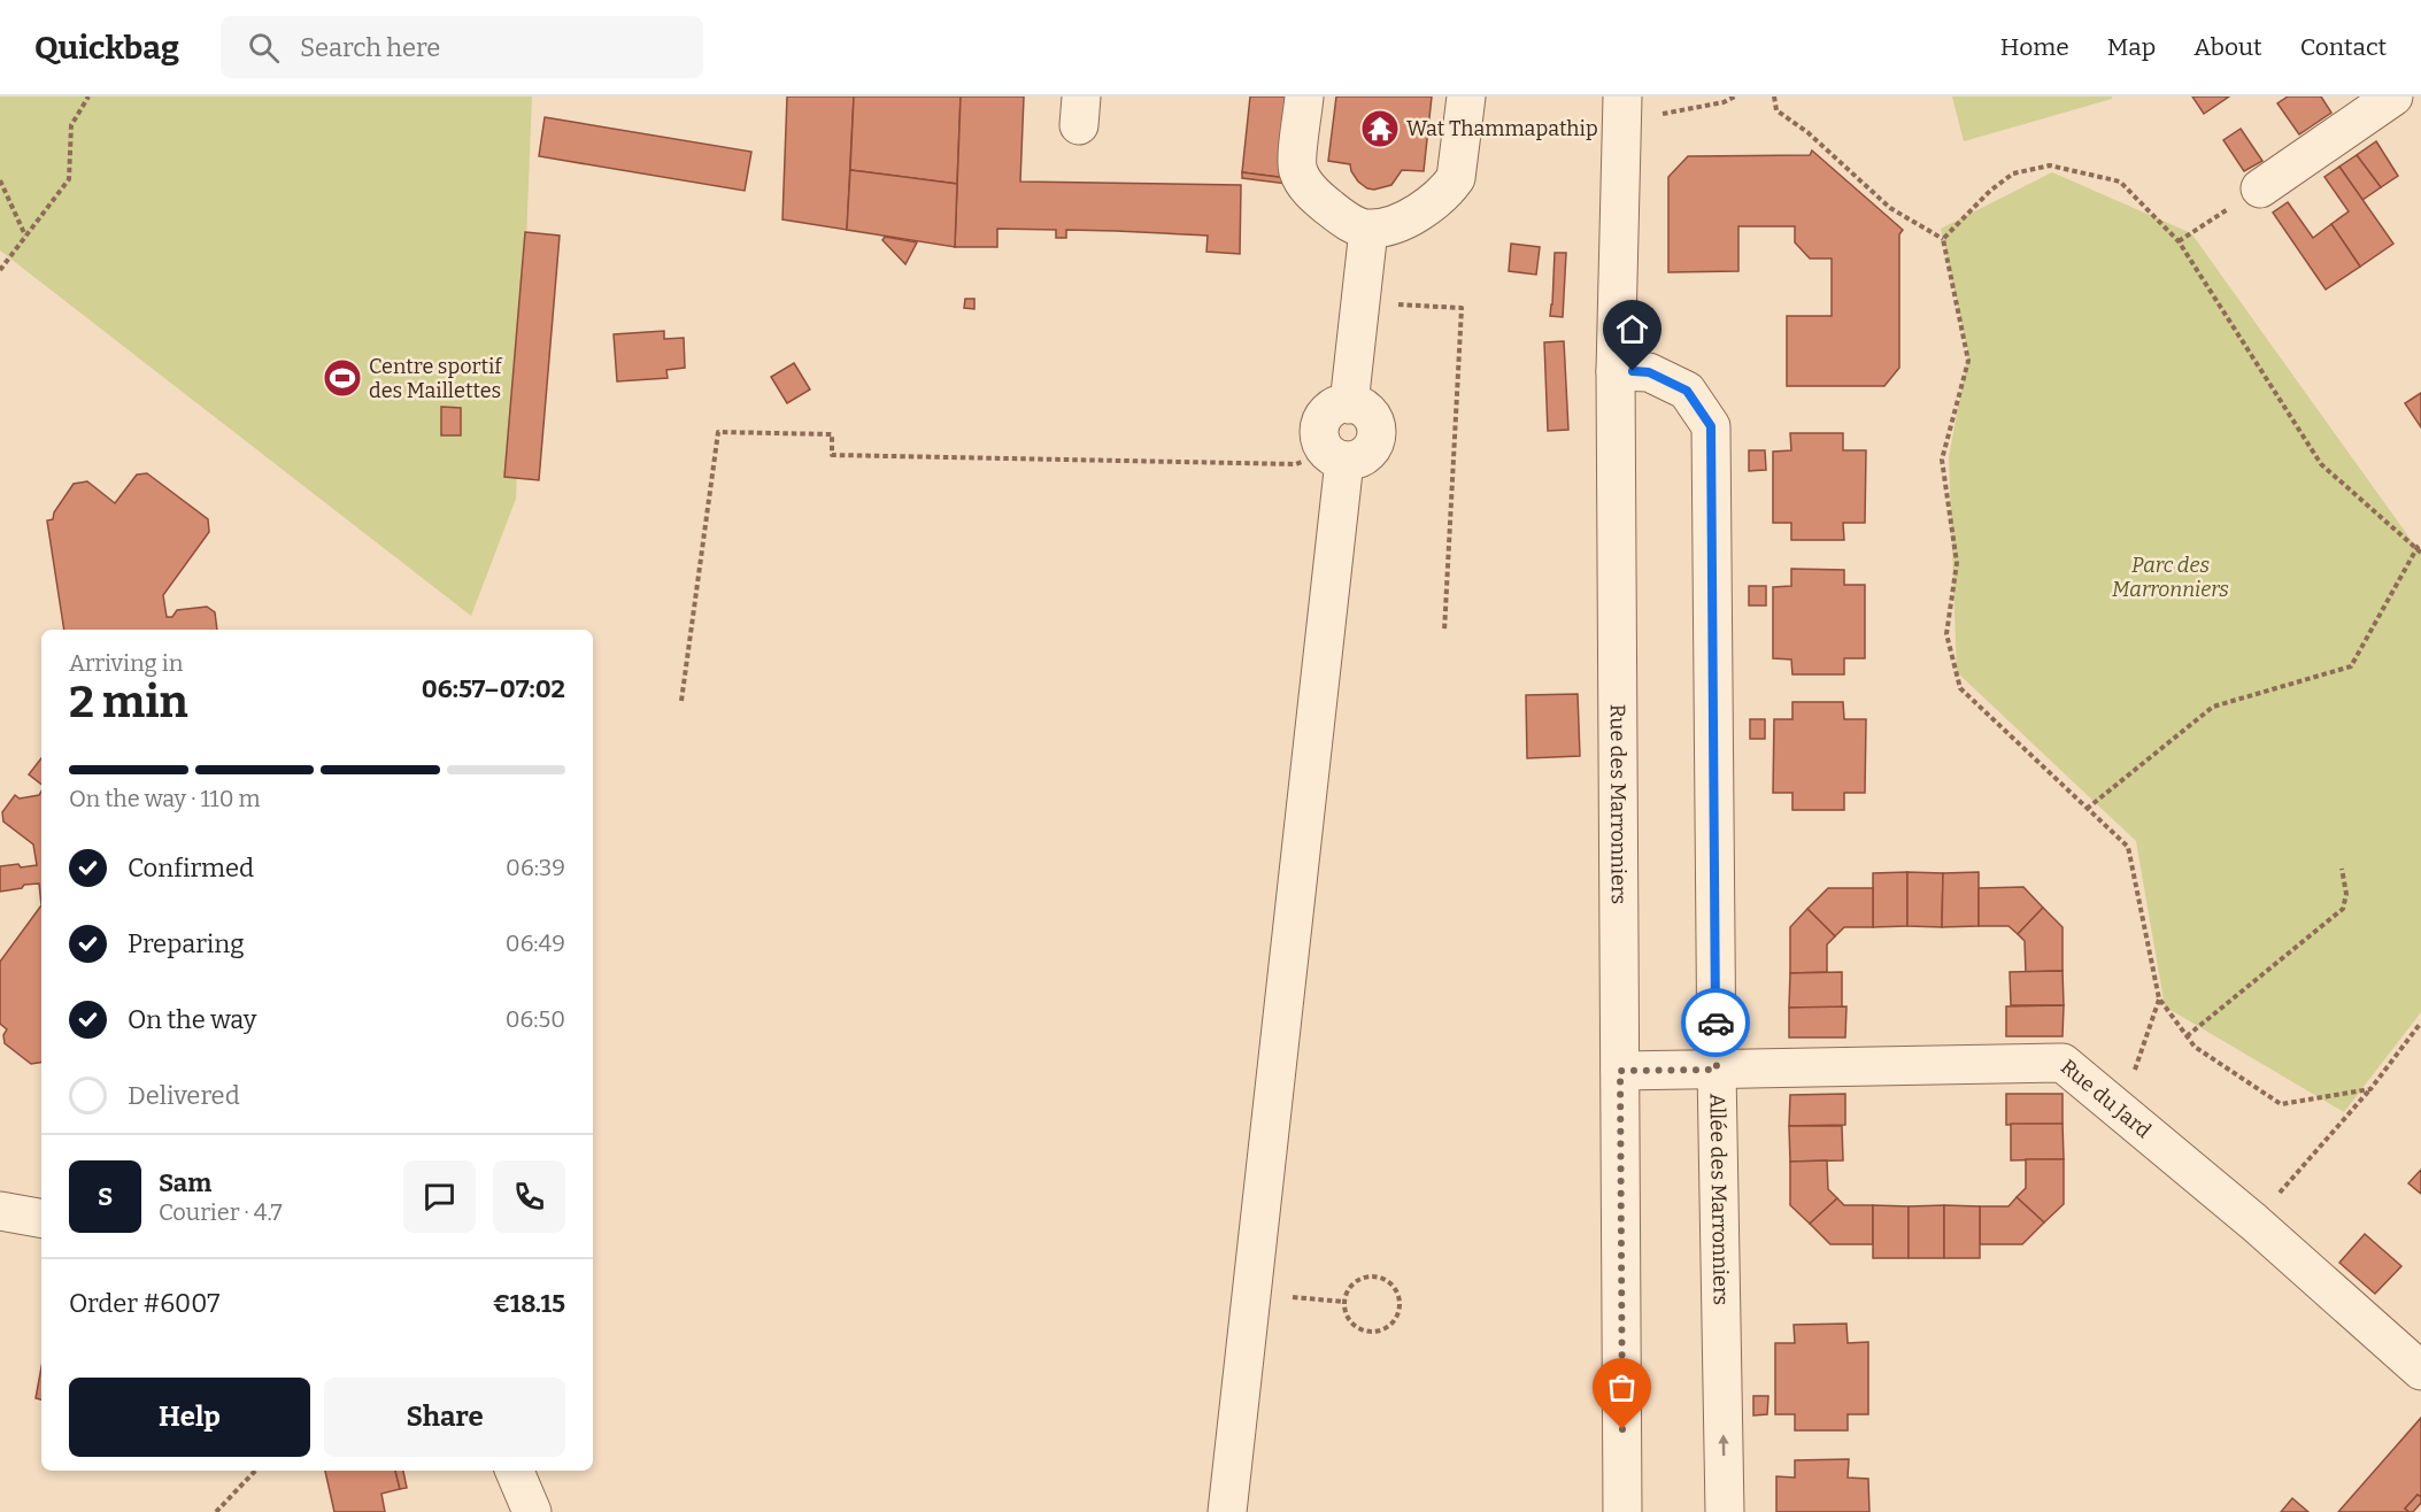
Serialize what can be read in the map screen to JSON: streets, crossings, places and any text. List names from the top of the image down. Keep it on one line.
{"streets":{"street":["Rue des Marronniers","Rue du Jard","Allée des Marronniers"]},"crossings":[["Rue des Marronniers","Rue du Jard"],["Rue des Marronniers","Allée des Marronniers"],["Rue du Jard","Allée des Marronniers"]],"one_way":["Allée des Marronniers"],"parks":["Parc des Marronniers"],"places":{"temple":["Wat Thammapathip"],"sports":["Centre sportif des Maillettes"]},"page":{"header":"Quickbag","search":"Search here","nav":["Home","Map","About","Contact"],"heading":["2 min","Arriving in","06:57–07:02"],"panel":["Sam","Courier · 4.7","Order #6007","€18.15"],"bar":"On the way · 110 m","list":[["Confirmed","06:39"],["Preparing","06:49"],["On the way","06:50"],"Delivered"],"round":"S","buttons":["Help","Share"]}}
